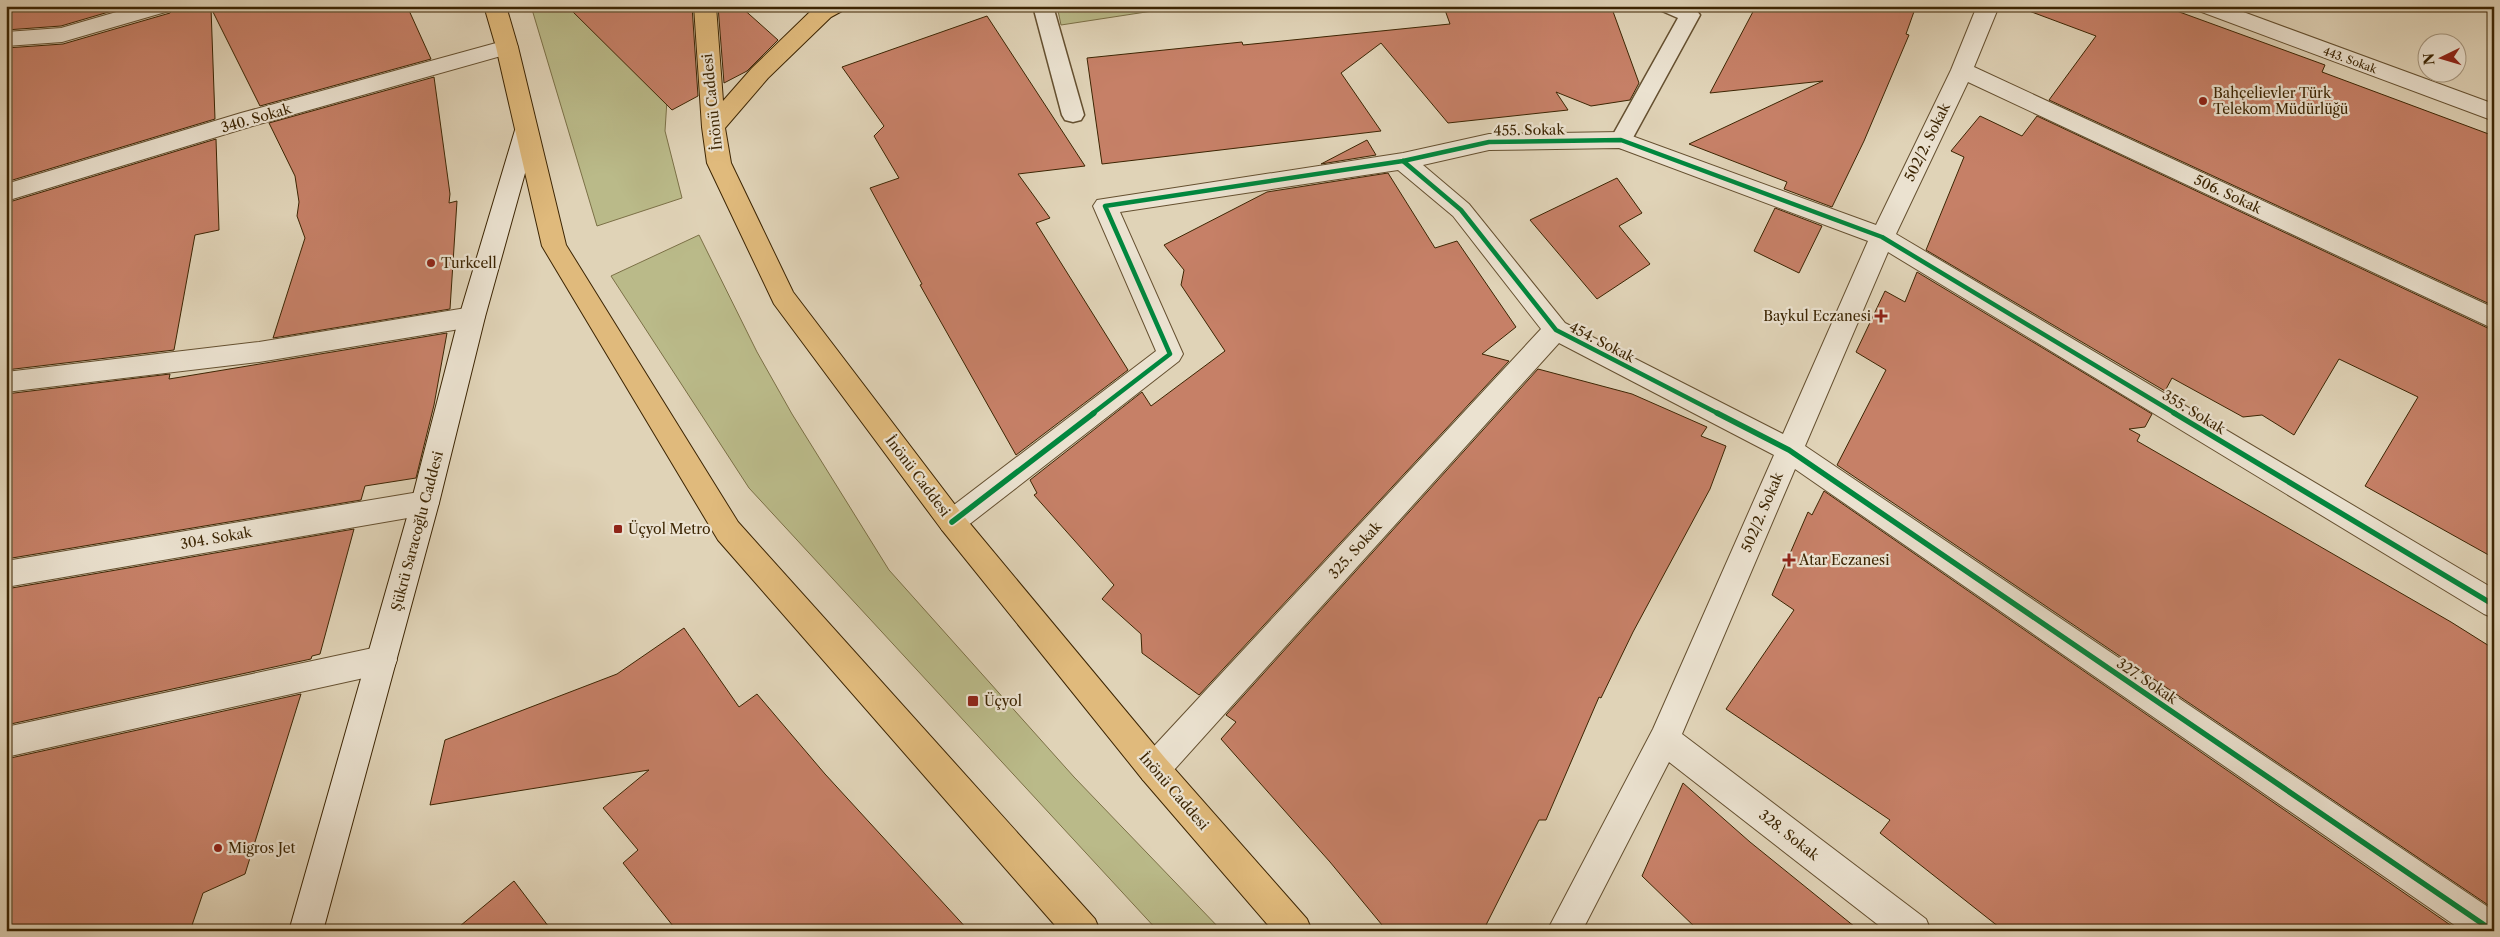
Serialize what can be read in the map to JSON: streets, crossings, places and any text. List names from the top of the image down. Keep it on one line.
{"streets":{"main road":["İnönü Caddesi"],"street":["443. Sokak","340. Sokak","455. Sokak","502/2. Sokak","506. Sokak","454. Sokak","355. Sokak","Şükrü Saracoğlu Caddesi","304. Sokak","325. Sokak","327. Sokak","328. Sokak"]},"crossings":[["İnönü Caddesi","455. Sokak"],["İnönü Caddesi","325. Sokak"],["455. Sokak","502/2. Sokak"],["455. Sokak","454. Sokak"],["455. Sokak","355. Sokak"],["502/2. Sokak","506. Sokak"],["502/2. Sokak","454. Sokak"],["502/2. Sokak","355. Sokak"],["502/2. Sokak","327. Sokak"],["502/2. Sokak","328. Sokak"],["454. Sokak","325. Sokak"],["454. Sokak","327. Sokak"],["Şükrü Saracoğlu Caddesi","304. Sokak"]],"places":{"other":["Bahçelievler Türk Telekom Müdürlüğü","Turkcell","Migros Jet"],"health":["Baykul Eczanesi","Atar Eczanesi"],"transit":["Üçyol Metro","Üçyol"]},"north":"left"}
